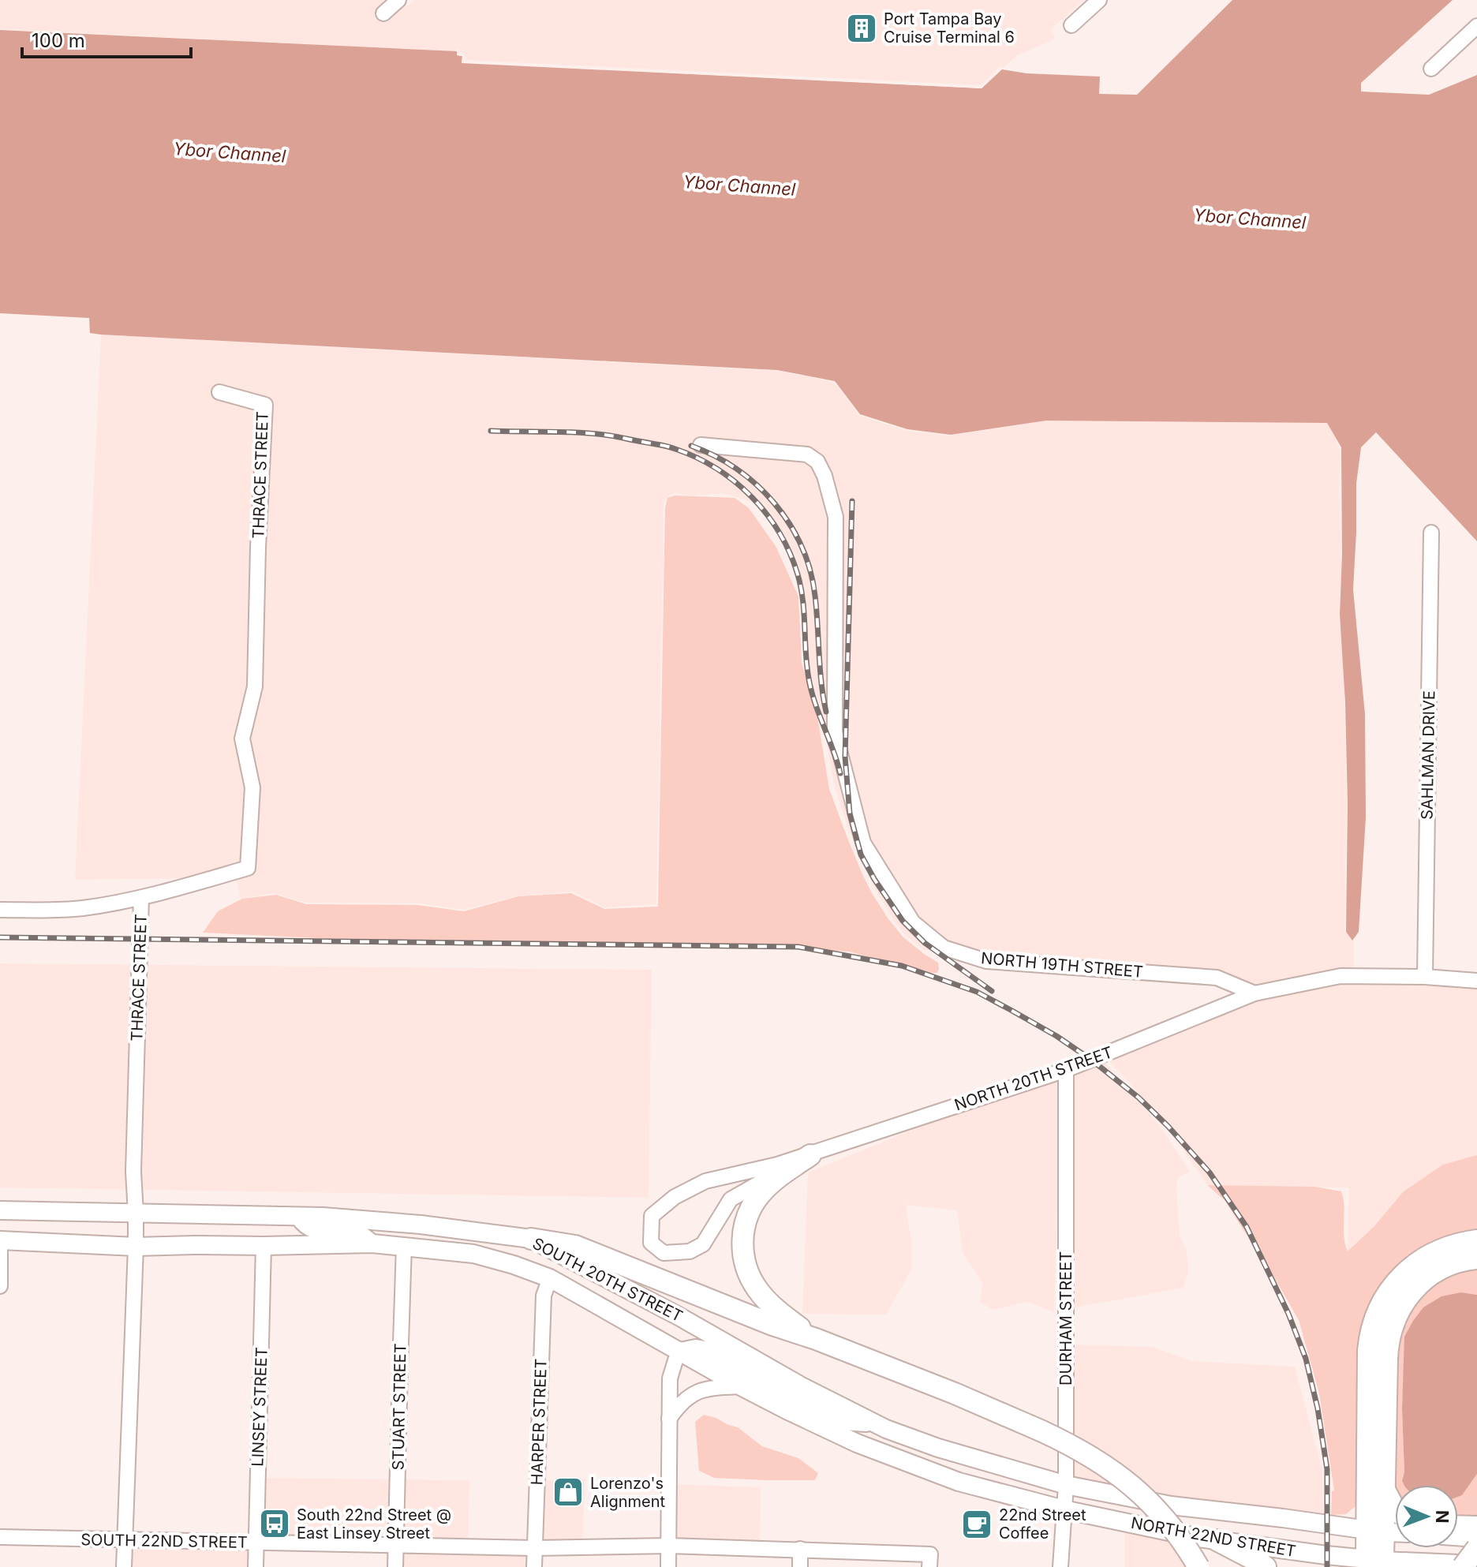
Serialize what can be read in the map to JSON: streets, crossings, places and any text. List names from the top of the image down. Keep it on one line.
{"streets":{"main road":["SOUTH 20TH STREET","NORTH 22ND STREET"],"street":["THRACE STREET","SAHLMAN DRIVE","NORTH 19TH STREET","NORTH 20TH STREET","DURHAM STREET","LINSEY STREET","STUART STREET","HARPER STREET","SOUTH 22ND STREET"]},"crossings":[["THRACE STREET","SOUTH 20TH STREET"],["THRACE STREET","SOUTH 22ND STREET"],["NORTH 19TH STREET","NORTH 20TH STREET"],["NORTH 20TH STREET","DURHAM STREET"],["SOUTH 20TH STREET","DURHAM STREET"],["SOUTH 20TH STREET","LINSEY STREET"],["SOUTH 20TH STREET","STUART STREET"],["SOUTH 20TH STREET","HARPER STREET"],["SOUTH 20TH STREET","NORTH 22ND STREET"],["DURHAM STREET","NORTH 22ND STREET"],["LINSEY STREET","SOUTH 22ND STREET"],["STUART STREET","SOUTH 22ND STREET"],["HARPER STREET","SOUTH 22ND STREET"]],"water":["Ybor Channel"],"places":{"building":["Port Tampa Bay Cruise Terminal 6"],"shop":["Lorenzo's Alignment"],"bus stop":["South 22nd Street @ East Linsey Street"],"cafe":["22nd Street Coffee"]},"scale_bar":"100 m","north":"right"}
